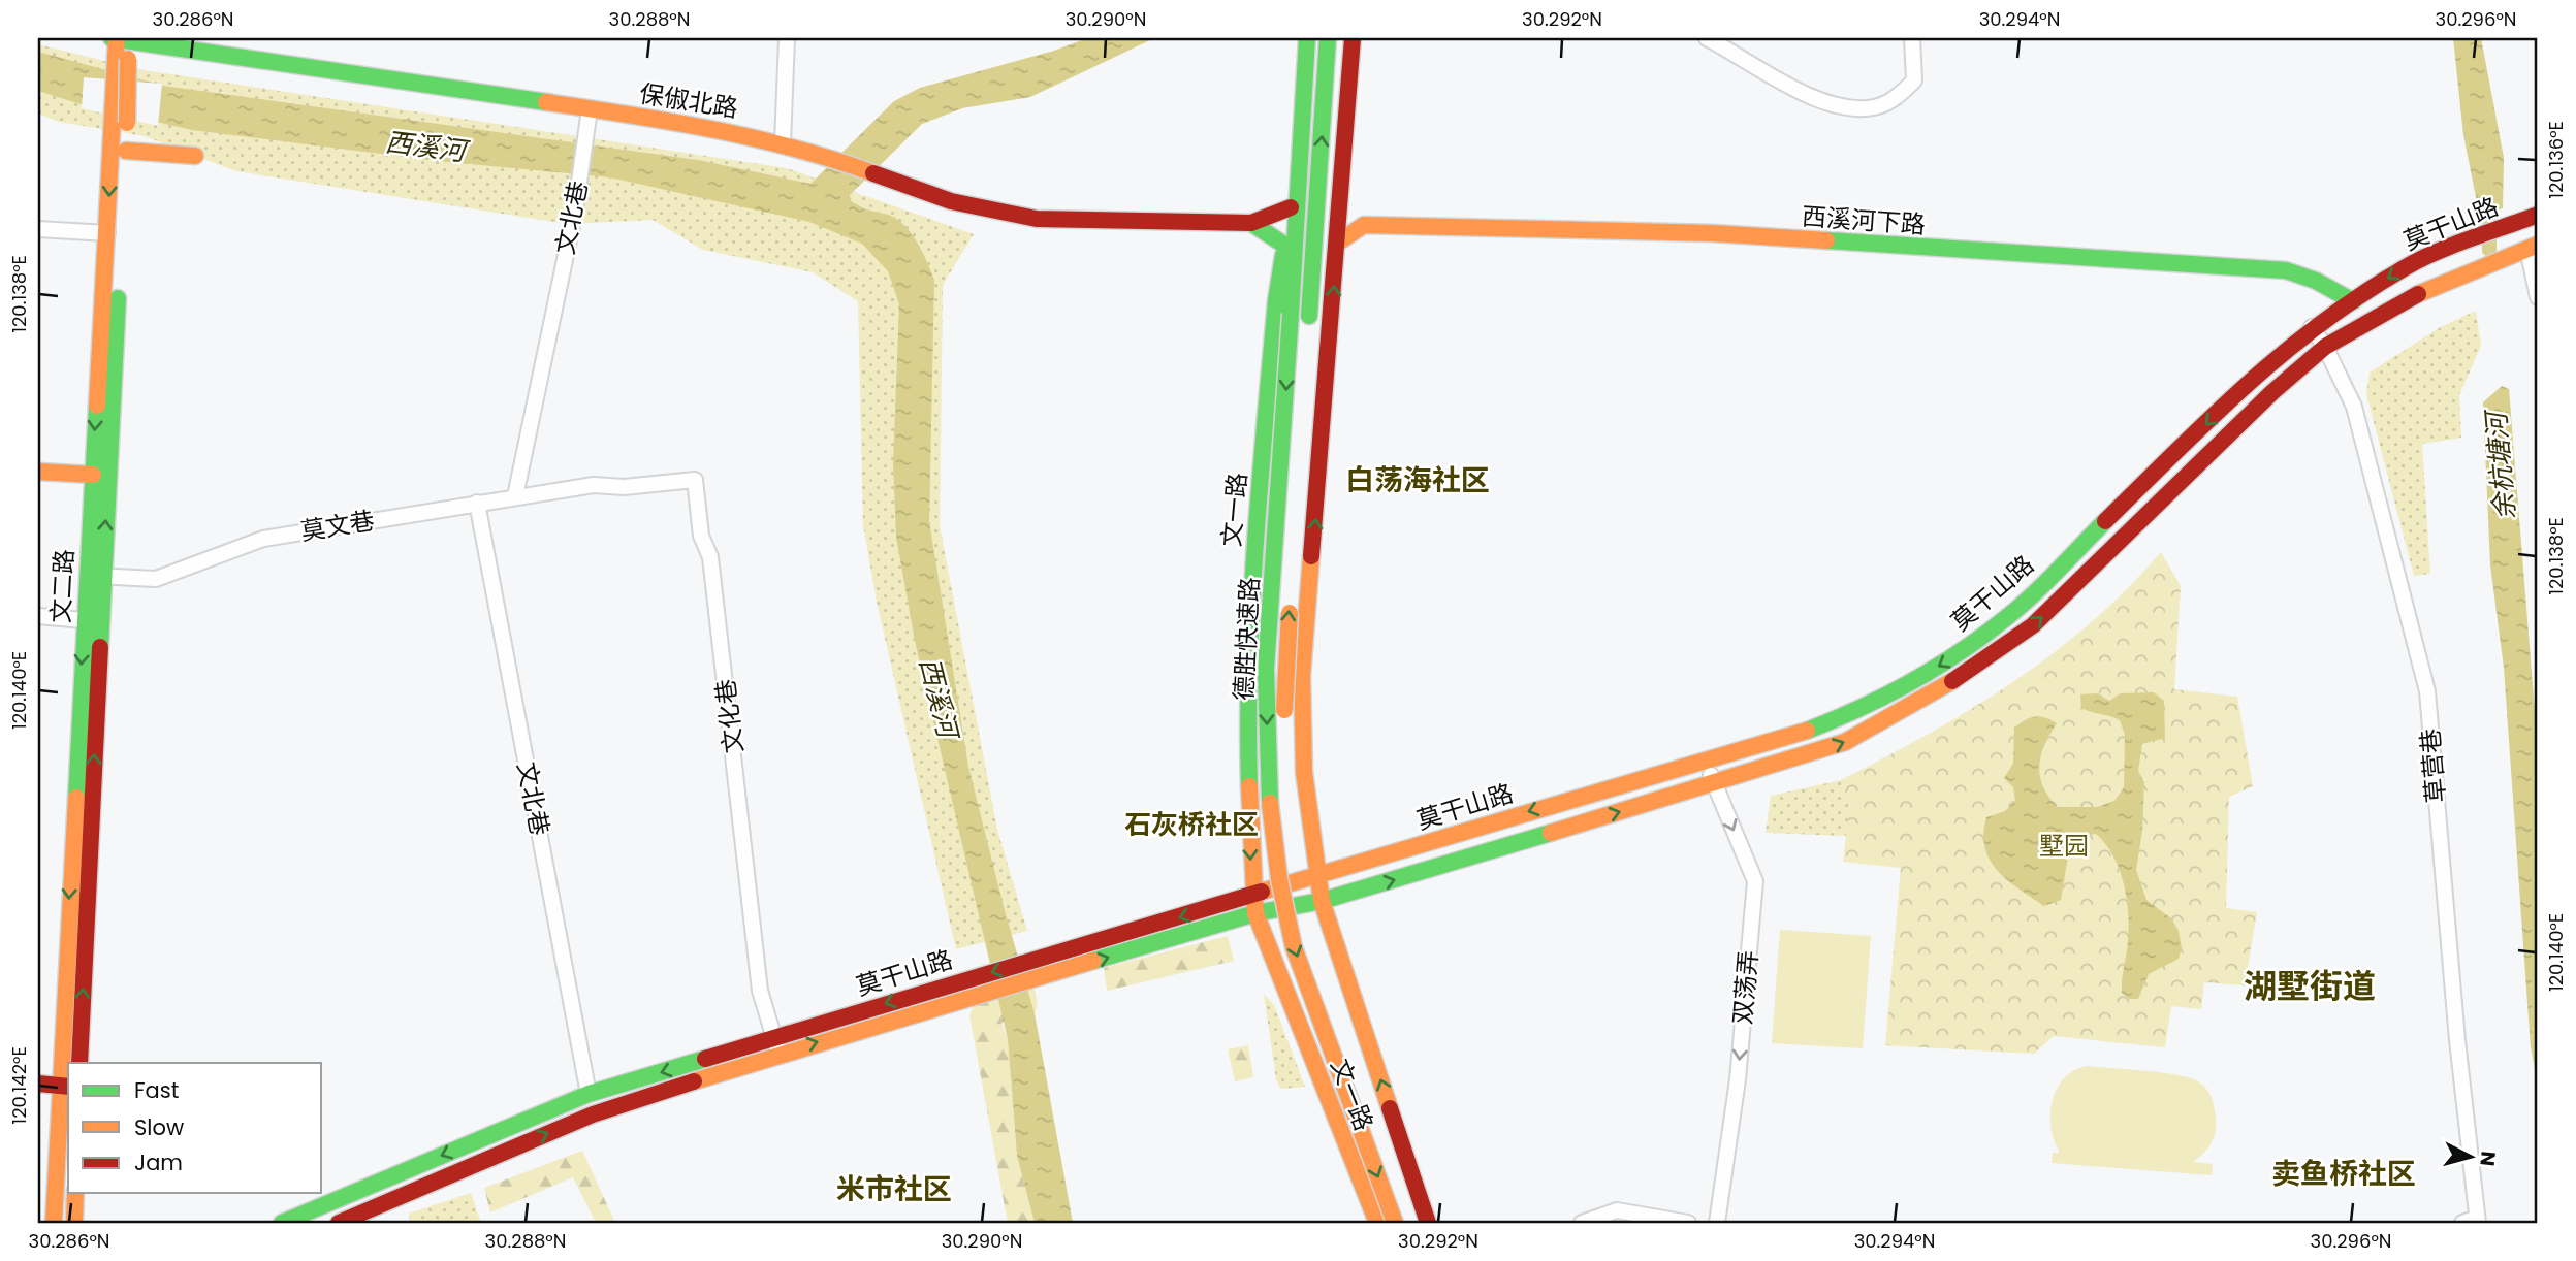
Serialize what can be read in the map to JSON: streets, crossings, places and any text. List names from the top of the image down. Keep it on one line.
{"streets":{"main road":["保俶北路","西溪河下路","莫干山路","文一路","文二路","德胜快速路"],"street":["文北巷","莫文巷","文化巷","草营巷","双荡弄"]},"crossings":[["保俶北路","文北巷"],["保俶北路","文一路"],["保俶北路","文二路"],["文北巷","莫干山路"],["文北巷","莫文巷"],["西溪河下路","莫干山路"],["莫干山路","文一路"],["莫干山路","文化巷"],["莫干山路","草营巷"],["莫干山路","双荡弄"],["莫文巷","文二路"],["莫文巷","文化巷"]],"one_way":["双荡弄"],"districts":["白荡海社区","石灰桥社区","湖墅街道","卖鱼桥社区","米市社区"],"water":["西溪河","余杭塘河"],"parks":["墅园"],"legend":["Fast","Slow","Jam"],"north":"right","coordinates":["30.286°N","30.288°N","30.290°N","30.292°N","30.294°N","30.296°N","120.136°E","120.138°E","120.140°E","120.142°E"]}
